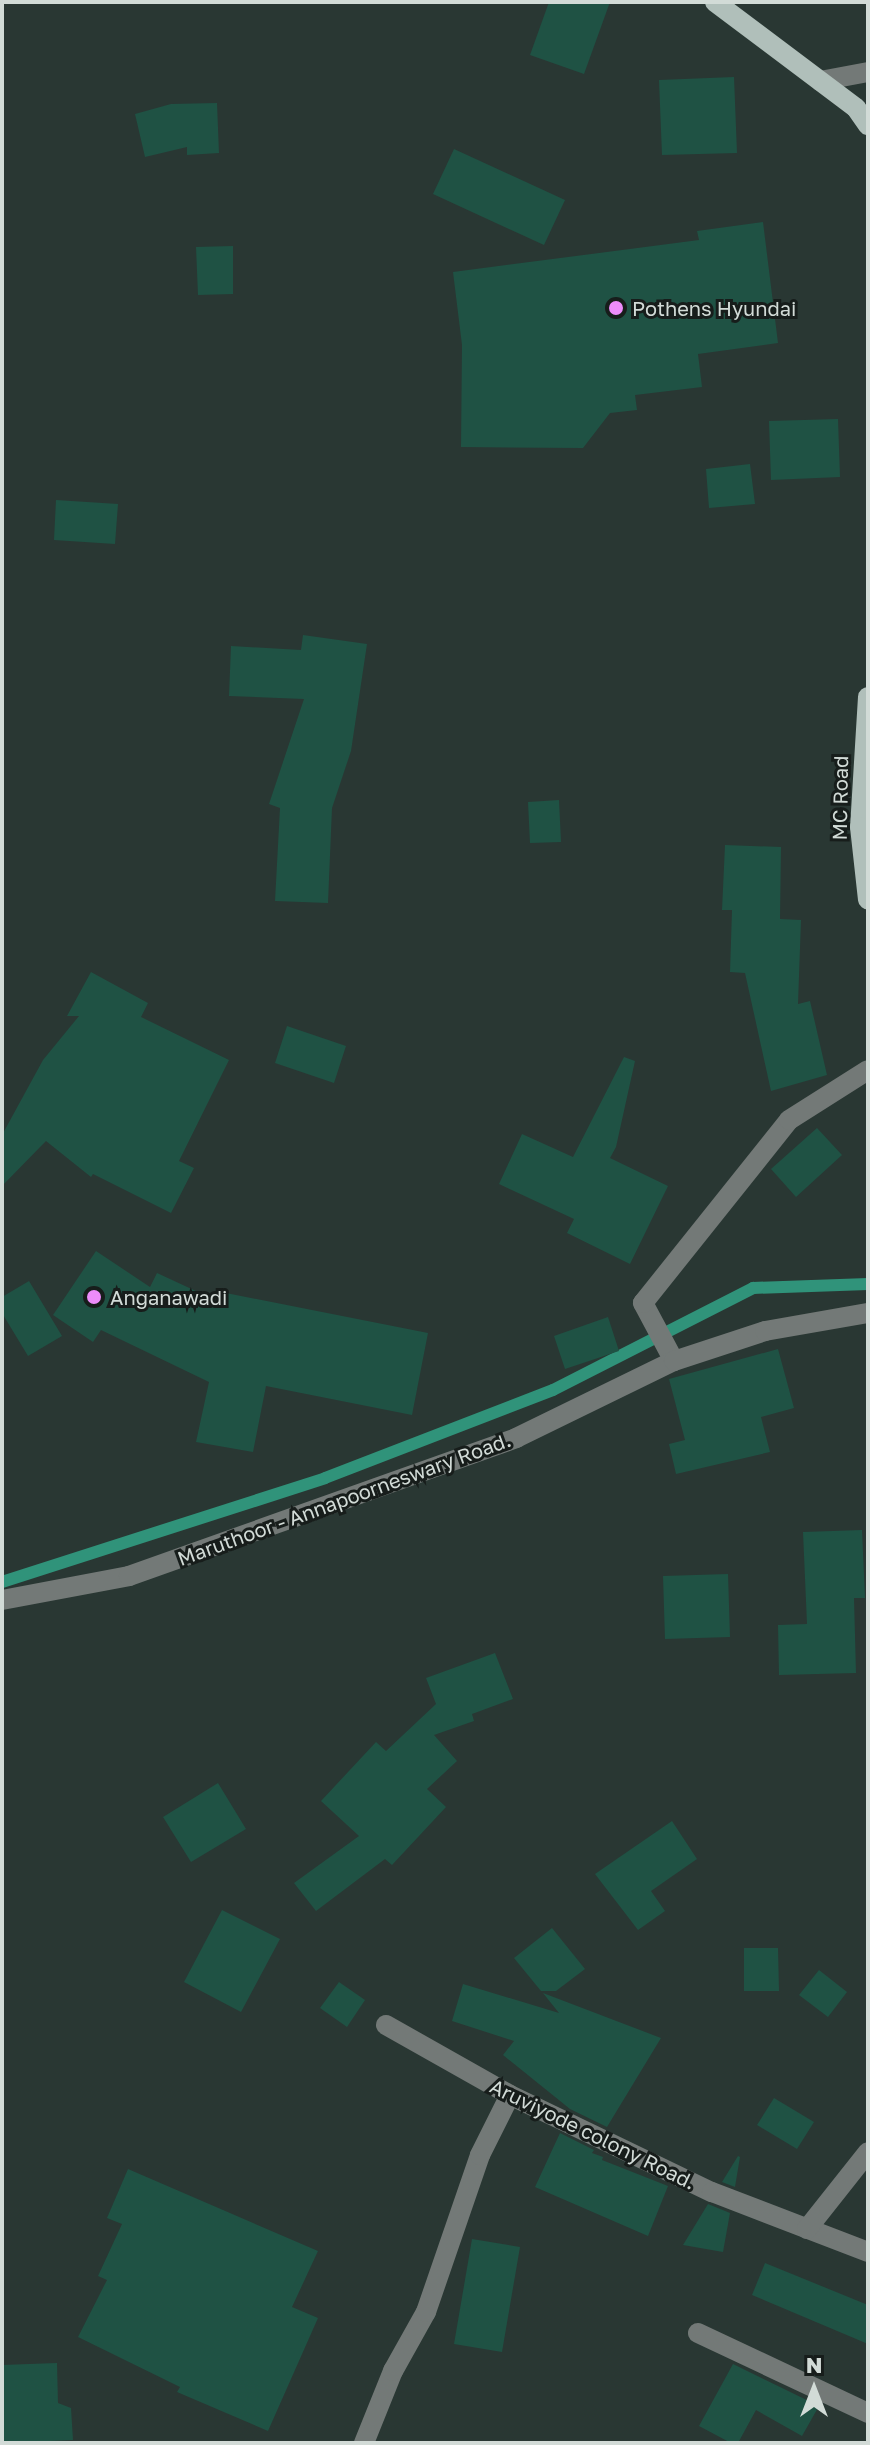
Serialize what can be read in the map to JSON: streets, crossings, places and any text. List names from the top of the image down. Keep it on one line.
{"streets":{"main road":["MC Road"],"street":["Maruthoor - Annapoorneswary Road.","Aruviyode colony Road."]},"places":["Pothens Hyundai","Anganawadi"],"north":"top"}
